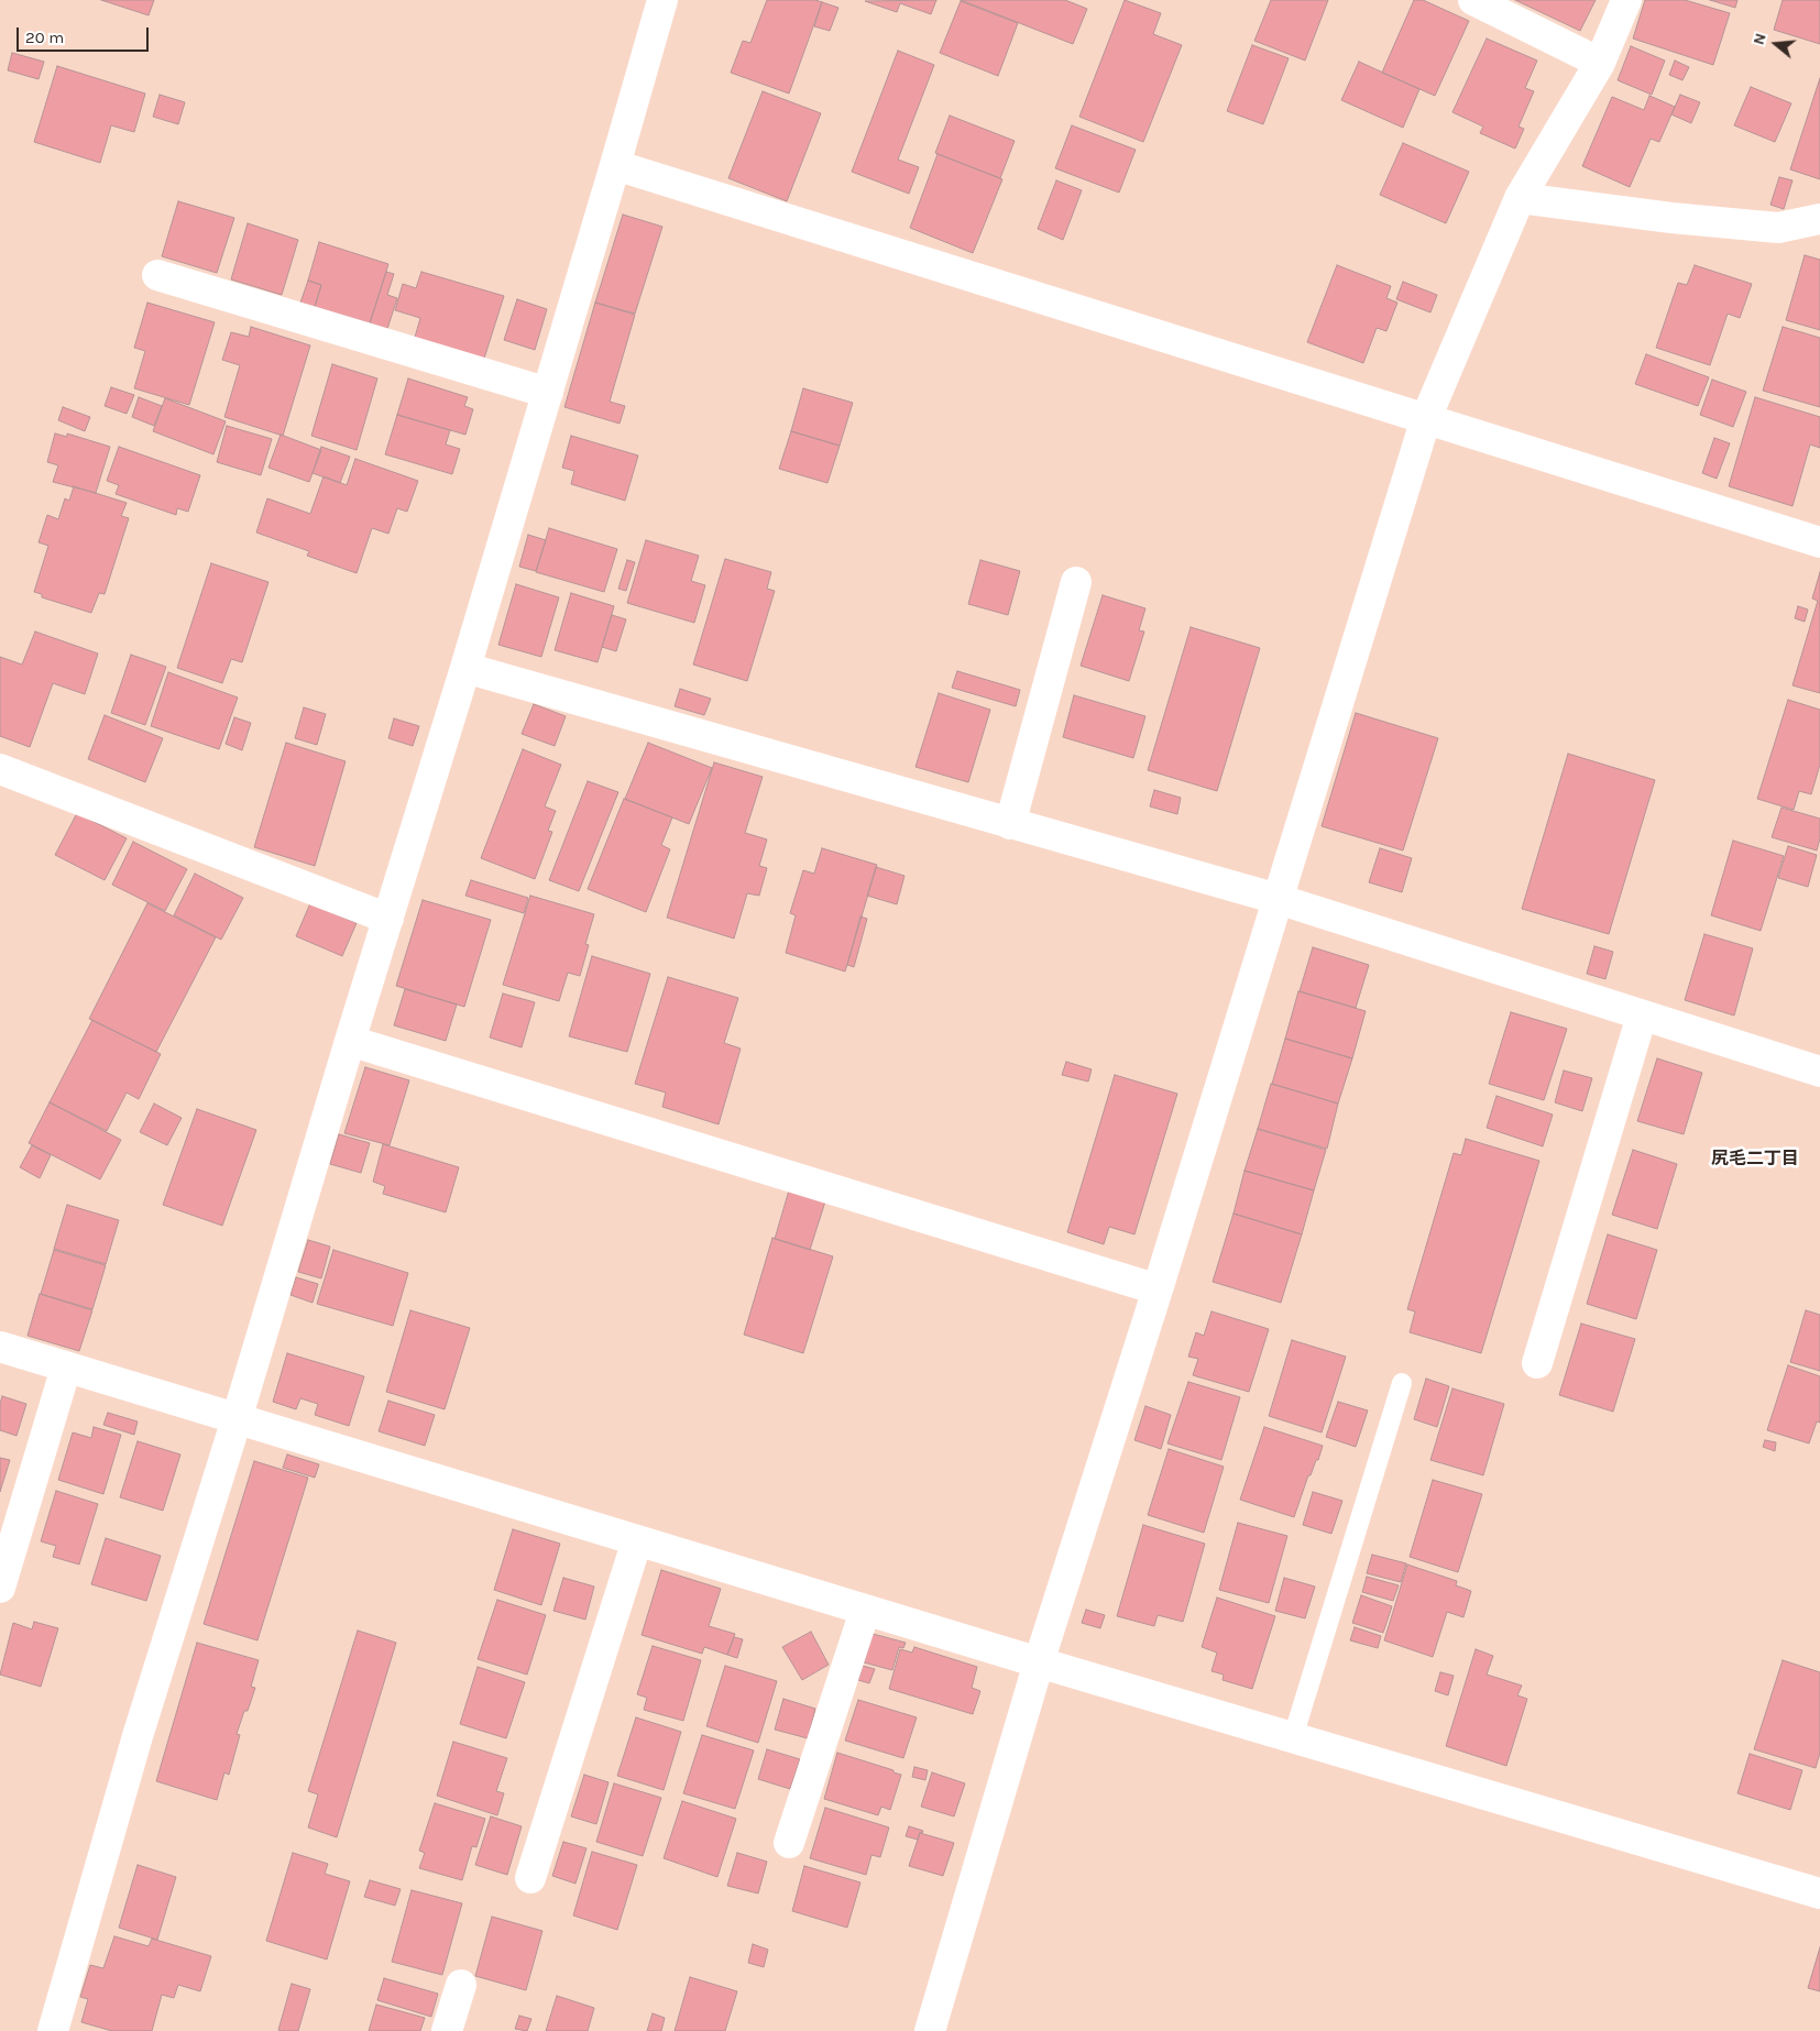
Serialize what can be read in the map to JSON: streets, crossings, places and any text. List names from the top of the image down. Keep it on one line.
{"districts":["尻毛二丁目"],"scale_bar":"20 m","north":"left"}
